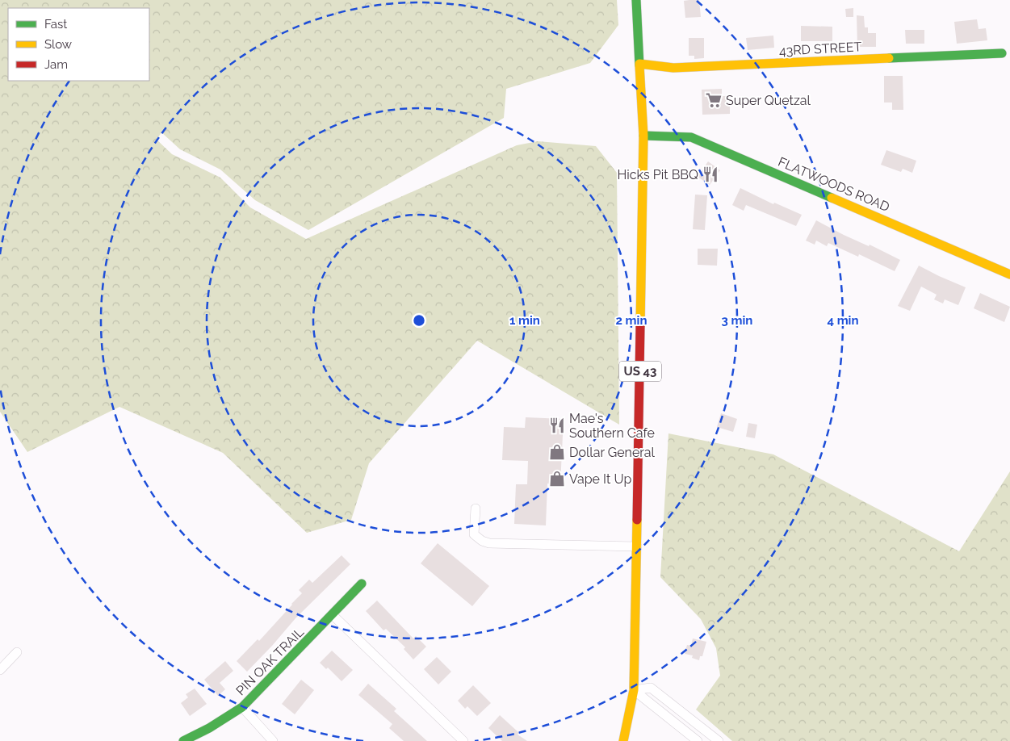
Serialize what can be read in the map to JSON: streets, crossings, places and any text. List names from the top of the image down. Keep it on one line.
{"streets":{"main road":["43RD STREET","FLATWOODS ROAD","US 43","PIN OAK TRAIL"]},"crossings":[["43RD STREET","US 43"],["FLATWOODS ROAD","US 43"]],"places":{"supermarket":["Super Quetzal"],"restaurant":["Hicks Pit BBQ","Mae's Southern Cafe"],"shop":["Dollar General","Vape It Up"]},"legend":["Fast","Slow","Jam"],"rings":["1 min","2 min","3 min","4 min"]}
